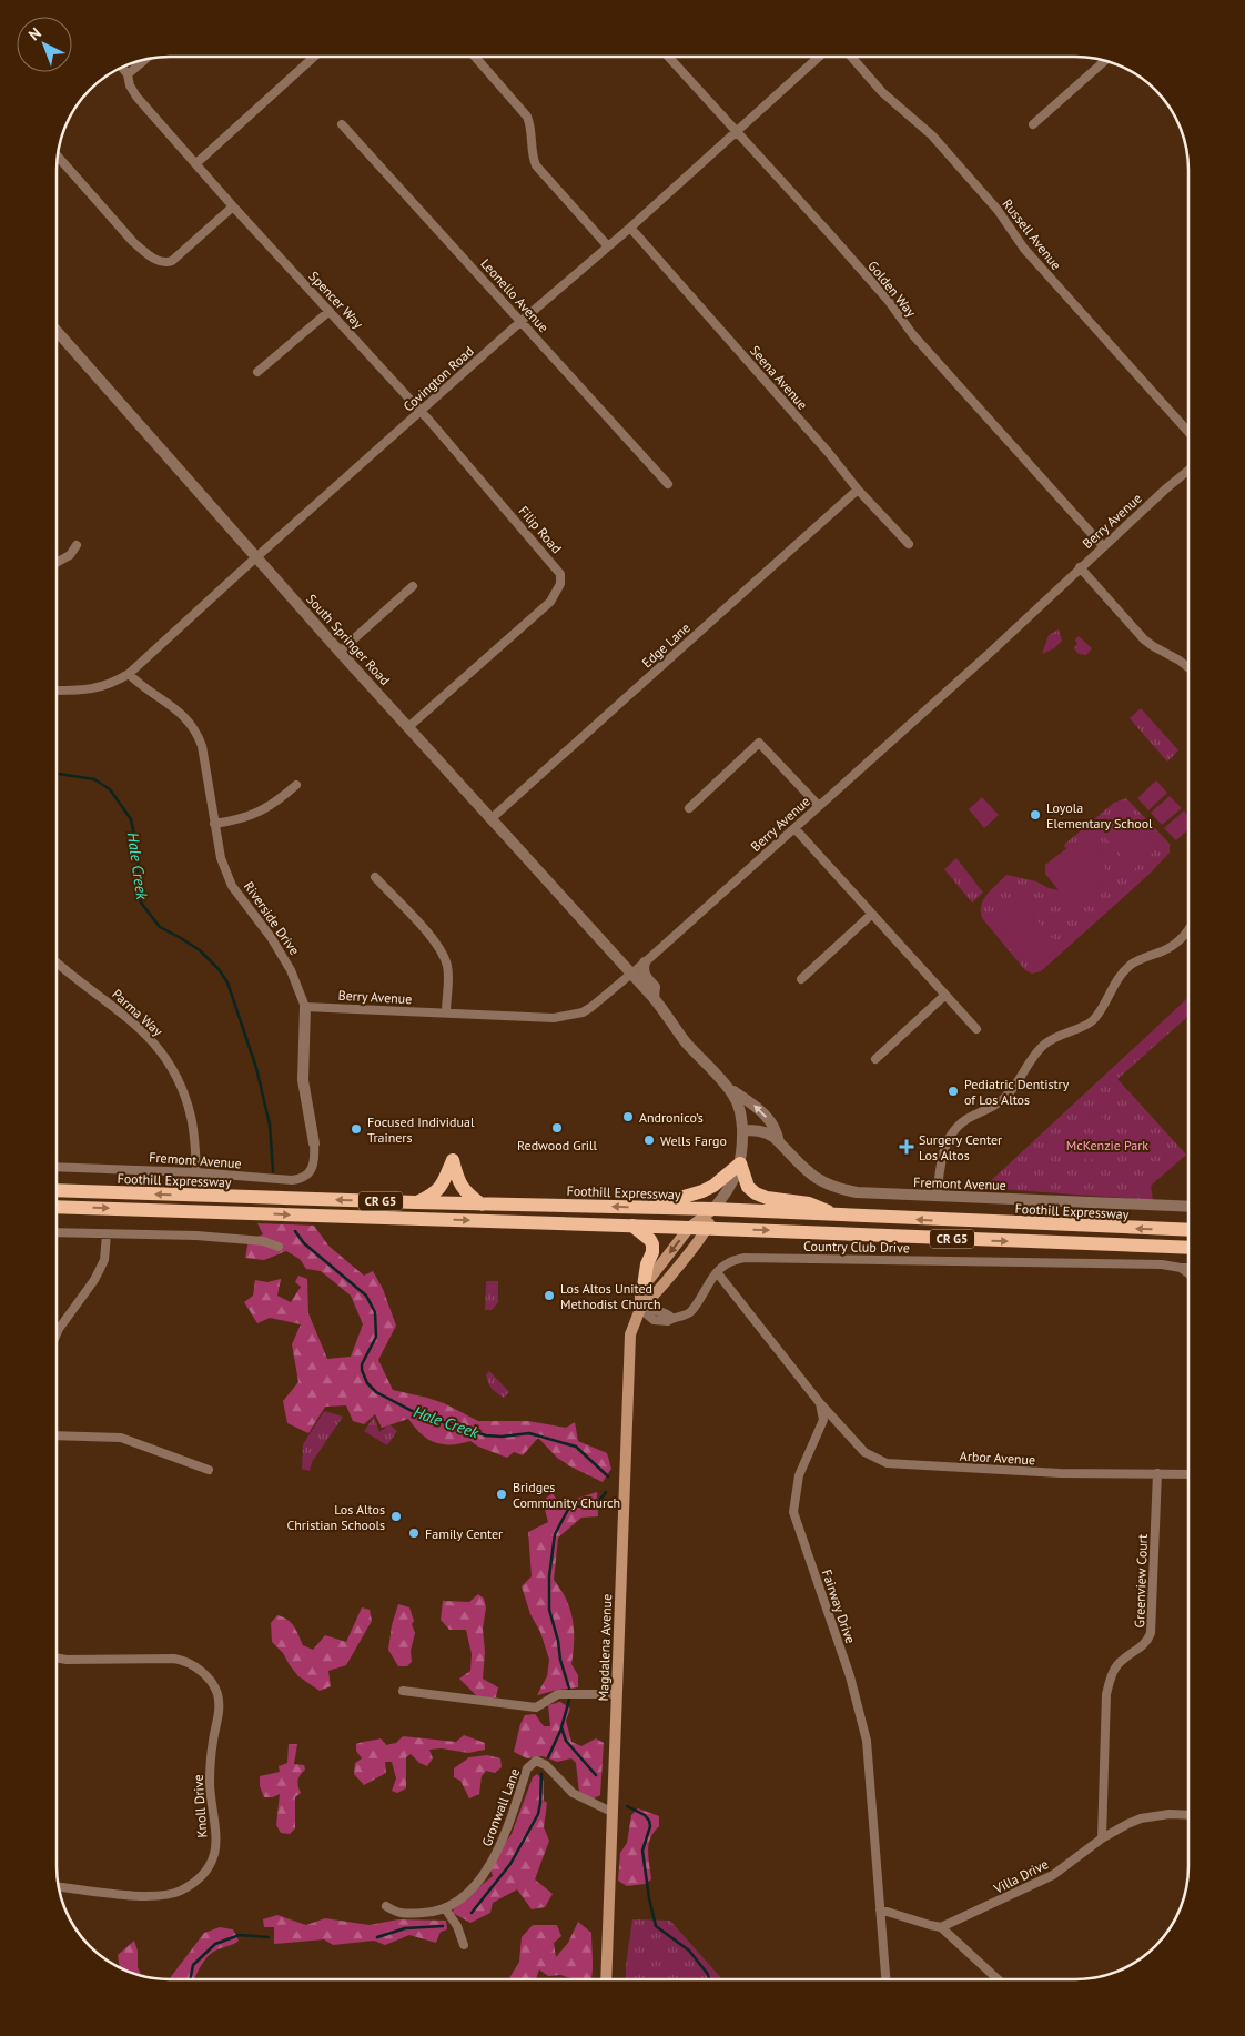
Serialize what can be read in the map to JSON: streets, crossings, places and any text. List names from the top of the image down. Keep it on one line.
{"streets":{"highway":["Foothill Expressway","CR G5"],"main road":["Magdalena Avenue"],"street":["Russell Avenue","Golden Way","Leonello Avenue","Spencer Way","Seena Avenue","Covington Road","Berry Avenue","Filip Road","South Springer Road","Edge Lane","Riverside Drive","Parma Way","Fremont Avenue","Country Club Drive","Arbor Avenue","Greenview Court","Fairway Drive","Knoll Drive","Gronwall Lane","Villa Drive"]},"crossings":[["Golden Way","Covington Road"],["Golden Way","Berry Avenue"],["Leonello Avenue","Covington Road"],["Spencer Way","Covington Road"],["Spencer Way","Filip Road"],["Seena Avenue","Covington Road"],["Seena Avenue","Edge Lane"],["Covington Road","Filip Road"],["Covington Road","South Springer Road"],["Covington Road","Riverside Drive"],["Berry Avenue","South Springer Road"],["Berry Avenue","Riverside Drive"],["Filip Road","South Springer Road"],["South Springer Road","Edge Lane"],["South Springer Road","Fremont Avenue"],["South Springer Road","Foothill Expressway"],["South Springer Road","Magdalena Avenue"],["Riverside Drive","Fremont Avenue"],["Parma Way","Fremont Avenue"],["Foothill Expressway","Magdalena Avenue"],["CR G5","Magdalena Avenue"],["Country Club Drive","Magdalena Avenue"],["Arbor Avenue","Greenview Court"],["Arbor Avenue","Fairway Drive"],["Greenview Court","Villa Drive"],["Magdalena Avenue","Gronwall Lane"]],"water":["Hale Creek"],"parks":["McKenzie Park"],"places":{"other":["Loyola Elementary School","Pediatric Dentistry of Los Altos","Andronico’s","Redwood Grill","Focused Individual Trainers","Wells Fargo","Los Altos United Methodist Church","Bridges Community Church","Los Altos Christian Schools","Family Center"],"health":["Surgery Center Los Altos"]},"north":"top left"}
